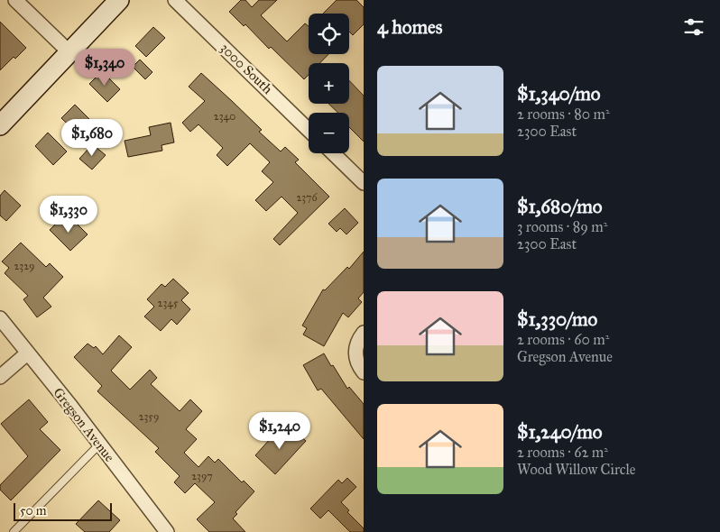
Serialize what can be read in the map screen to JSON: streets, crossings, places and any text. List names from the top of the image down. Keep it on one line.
{"streets":{"street":["3000 South","Gregson Avenue"]},"house_numbers":["2340","2376","2329","2345","2359","2397"],"scale_bar":"50 m","page":{"heading":"4 homes","map_buttons":["+","−"],"price":["$1,340","$1,680","$1,330","$1,240"],"list":[{"name":"$1,340/mo","note":"2 rooms · 80 m² · 2300 East"},{"name":"$1,680/mo","note":"3 rooms · 89 m² · 2300 East"},{"name":"$1,330/mo","note":"2 rooms · 60 m² · Gregson Avenue"},{"name":"$1,240/mo","note":"2 rooms · 62 m² · Wood Willow Circle"}],"scale":"50 m"}}
